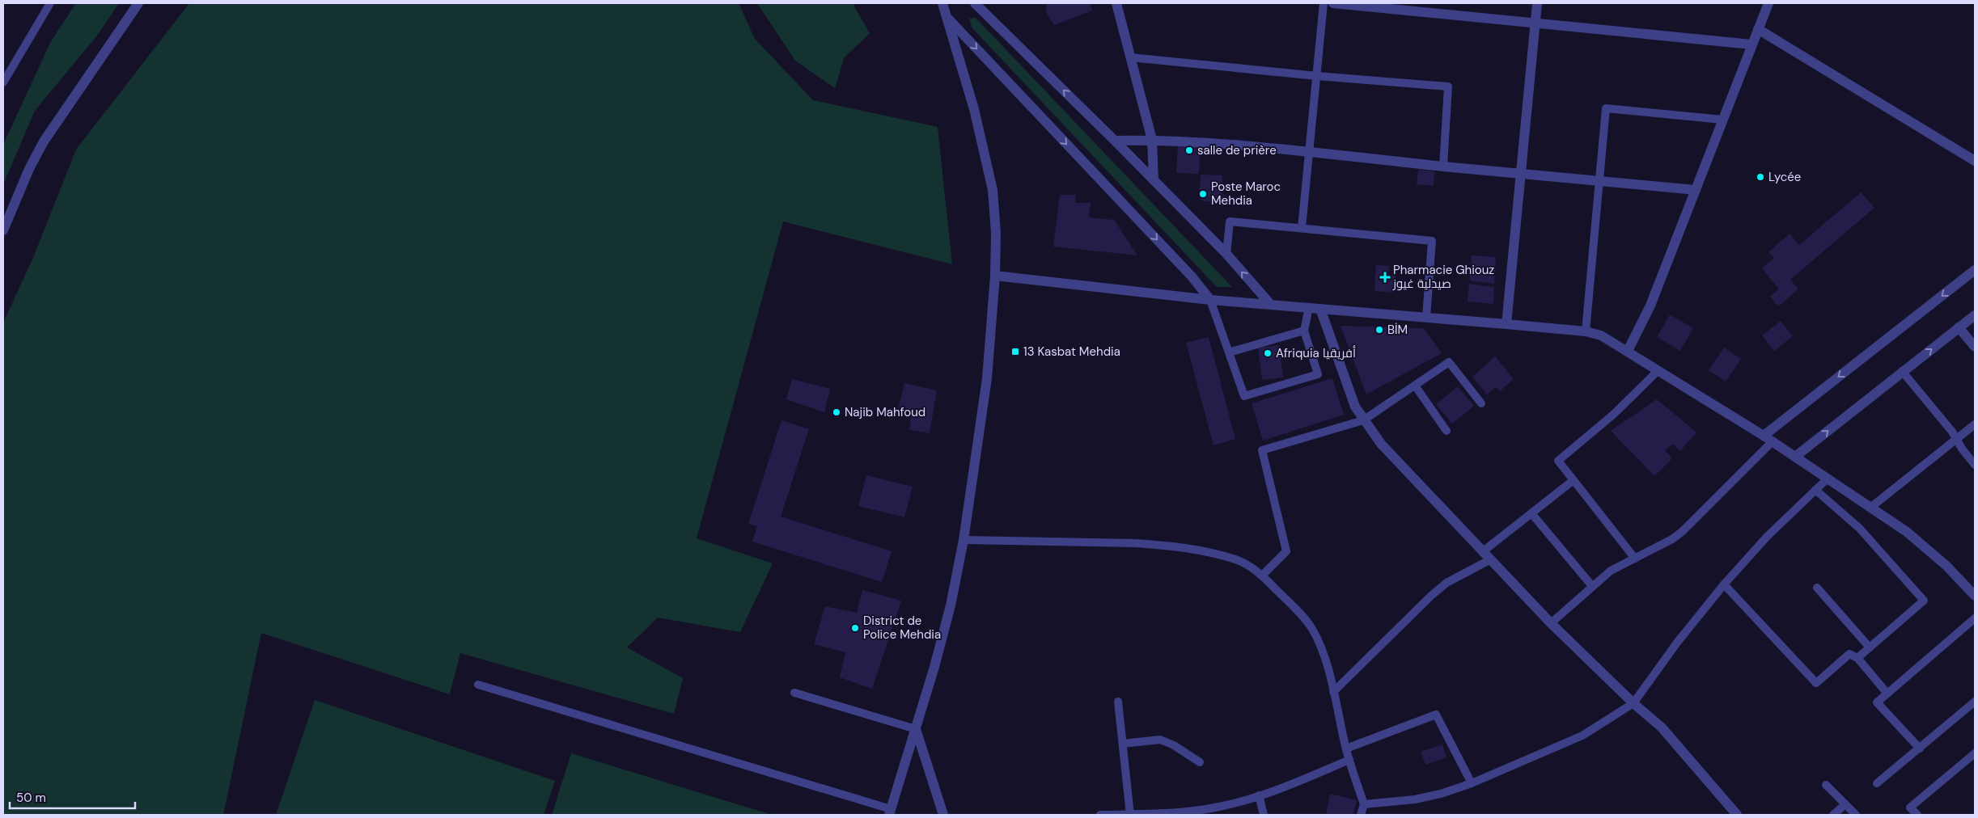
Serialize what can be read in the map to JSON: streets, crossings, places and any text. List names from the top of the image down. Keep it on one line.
{"places":{"other":["salle de prière","Lycée","Poste Maroc Mehdia","BİM","Afriquia أفريقيا","Najib Mahfoud","District de Police Mehdia"],"health":["Pharmacie Ghiouz صيدلية غيوز"],"transit":["13 Kasbat Mehdia"]},"scale_bar":"50 m"}
